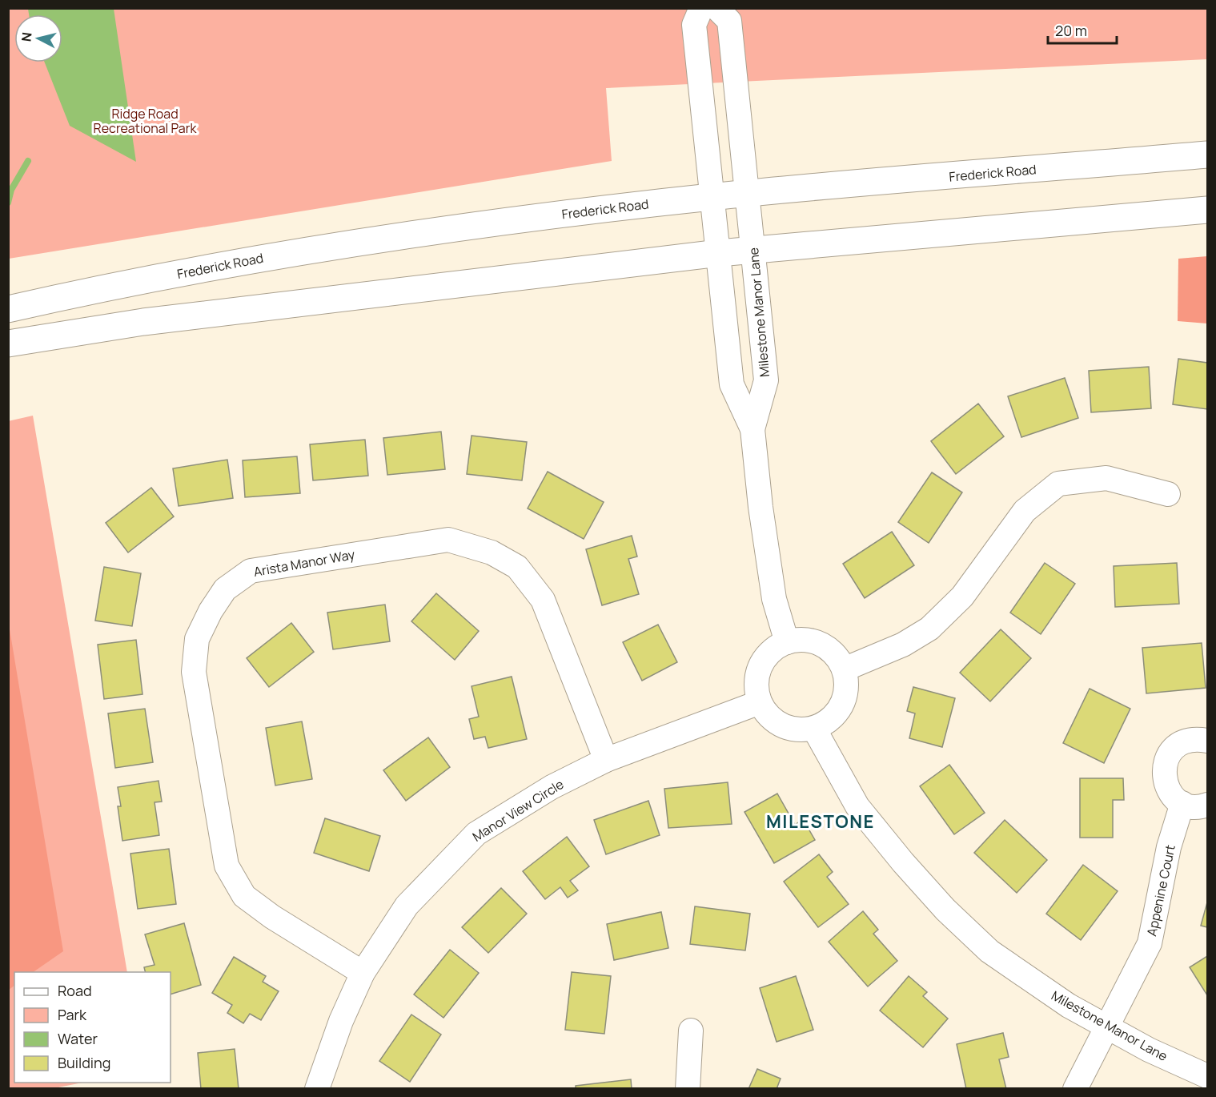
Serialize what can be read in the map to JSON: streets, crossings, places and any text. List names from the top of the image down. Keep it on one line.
{"streets":{"main road":["Frederick Road"],"street":["Milestone Manor Lane","Arista Manor Way","Manor View Circle","Appenine Court"]},"crossings":[["Frederick Road","Milestone Manor Lane"],["Milestone Manor Lane","Manor View Circle"],["Milestone Manor Lane","Appenine Court"],["Arista Manor Way","Manor View Circle"]],"districts":["MILESTONE"],"parks":["Ridge Road Recreational Park"],"legend":["Road","Park","Water","Building"],"scale_bar":"20 m","north":"left"}
